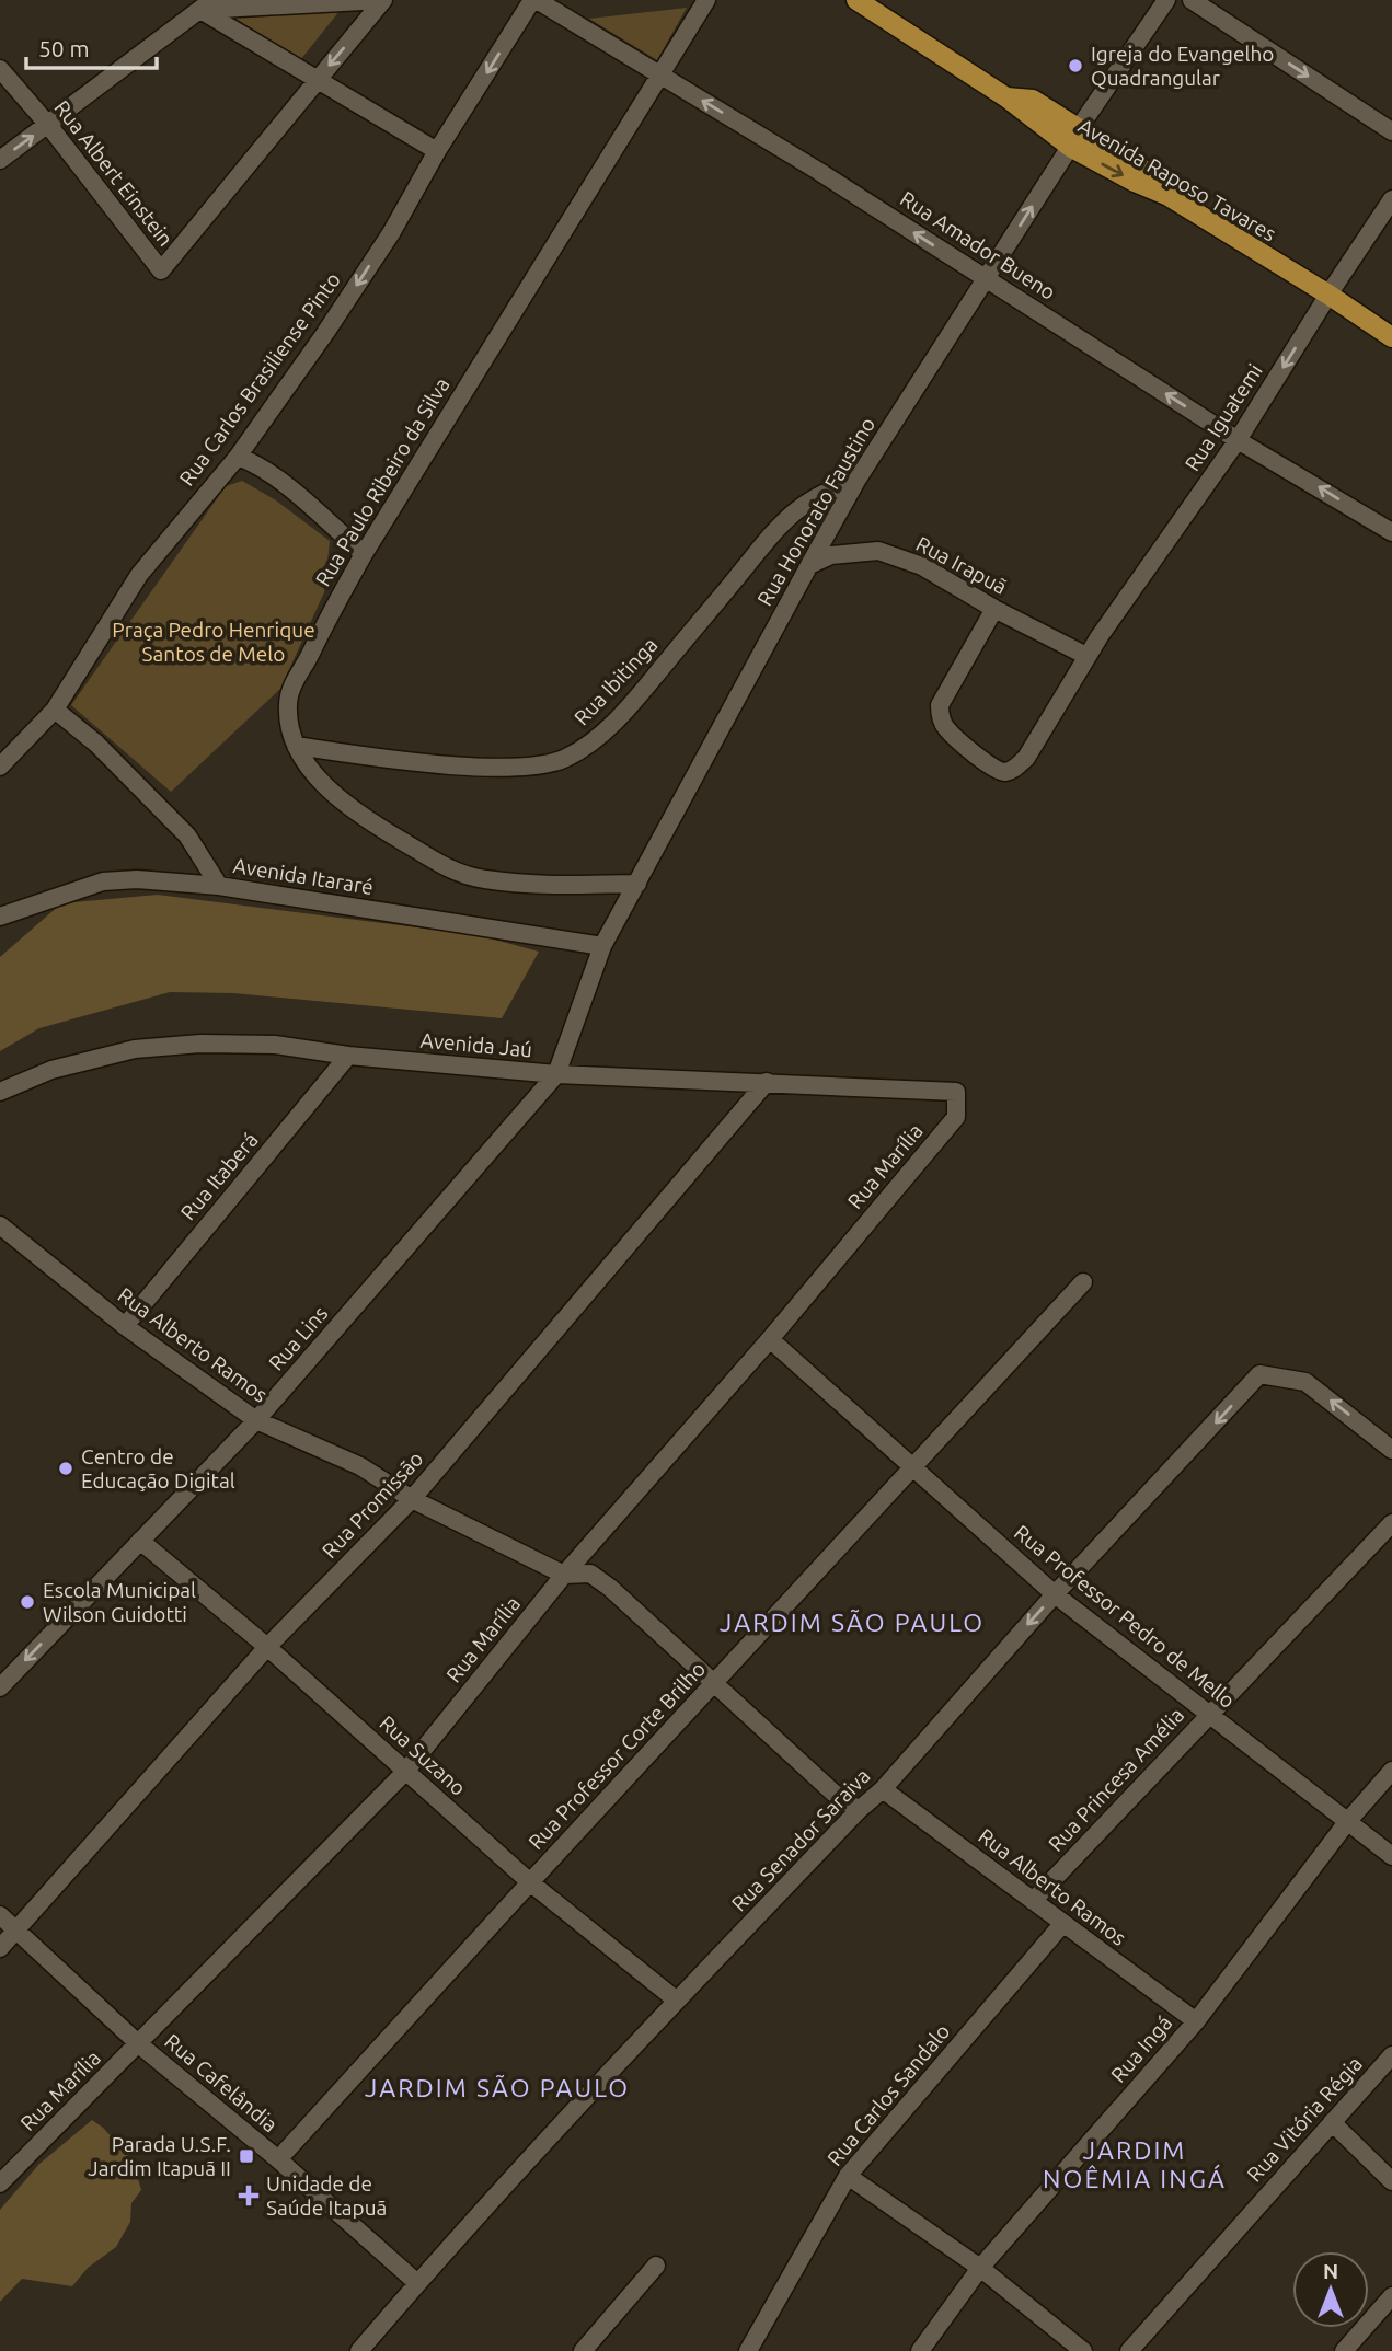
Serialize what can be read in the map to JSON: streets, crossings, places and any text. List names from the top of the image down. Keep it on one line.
{"streets":{"main road":["Avenida Raposo Tavares"],"street":["Rua Albert Einstein","Rua Amador Bueno","Rua Carlos Brasiliense Pinto","Rua Iguatemi","Rua Paulo Ribeiro da Silva","Rua Honorato Faustino","Rua Irapuã","Rua Ibitinga","Avenida Itararé","Avenida Jaú","Rua Marília","Rua Itaberá","Rua Lins","Rua Alberto Ramos","Rua Promissão","Rua Professor Pedro de Mello","Rua Suzano","Rua Professor Corte Brilho","Rua Princesa Amélia","Rua Senador Saraiva","Rua Ingá","Rua Cafelândia","Rua Carlos Sandalo","Rua Vitória Régia"]},"crossings":[["Avenida Raposo Tavares","Rua Iguatemi"],["Avenida Raposo Tavares","Rua Honorato Faustino"],["Rua Amador Bueno","Rua Carlos Brasiliense Pinto"],["Rua Amador Bueno","Rua Iguatemi"],["Rua Amador Bueno","Rua Paulo Ribeiro da Silva"],["Rua Amador Bueno","Rua Honorato Faustino"],["Rua Iguatemi","Rua Irapuã"],["Rua Paulo Ribeiro da Silva","Rua Honorato Faustino"],["Rua Paulo Ribeiro da Silva","Rua Ibitinga"],["Rua Honorato Faustino","Rua Irapuã"],["Rua Honorato Faustino","Rua Ibitinga"],["Rua Honorato Faustino","Avenida Itararé"],["Rua Honorato Faustino","Avenida Jaú"],["Rua Honorato Faustino","Rua Lins"],["Avenida Jaú","Rua Marília"],["Avenida Jaú","Rua Itaberá"],["Avenida Jaú","Rua Lins"],["Avenida Jaú","Rua Promissão"],["Rua Marília","Rua Alberto Ramos"],["Rua Marília","Rua Professor Pedro de Mello"],["Rua Marília","Rua Suzano"],["Rua Marília","Rua Cafelândia"],["Rua Itaberá","Rua Alberto Ramos"],["Rua Lins","Rua Alberto Ramos"],["Rua Lins","Rua Suzano"],["Rua Alberto Ramos","Rua Promissão"],["Rua Alberto Ramos","Rua Professor Corte Brilho"],["Rua Alberto Ramos","Rua Princesa Amélia"],["Rua Alberto Ramos","Rua Senador Saraiva"],["Rua Alberto Ramos","Rua Ingá"],["Rua Alberto Ramos","Rua Carlos Sandalo"],["Rua Promissão","Rua Suzano"],["Rua Promissão","Rua Cafelândia"],["Rua Professor Pedro de Mello","Rua Professor Corte Brilho"],["Rua Professor Pedro de Mello","Rua Princesa Amélia"],["Rua Professor Pedro de Mello","Rua Senador Saraiva"],["Rua Professor Pedro de Mello","Rua Ingá"],["Rua Suzano","Rua Professor Corte Brilho"],["Rua Suzano","Rua Senador Saraiva"],["Rua Professor Corte Brilho","Rua Cafelândia"],["Rua Senador Saraiva","Rua Cafelândia"]],"one_way":["Rua Amador Bueno","Rua Carlos Brasiliense Pinto","Rua Senador Saraiva"],"districts":["JARDIM SÃO PAULO","JARDIM SÃO PAULO","JARDIM NOÊMIA INGÁ"],"parks":["Praça Pedro Henrique Santos de Melo"],"places":{"other":["Igreja do Evangelho Quadrangular","Centro de Educação Digital","Escola Municipal Wilson Guidotti"],"transit":["Parada U.S.F. Jardim Itapuã II"],"health":["Unidade de Saúde Itapuã"]},"scale_bar":"50 m","north":"top"}
